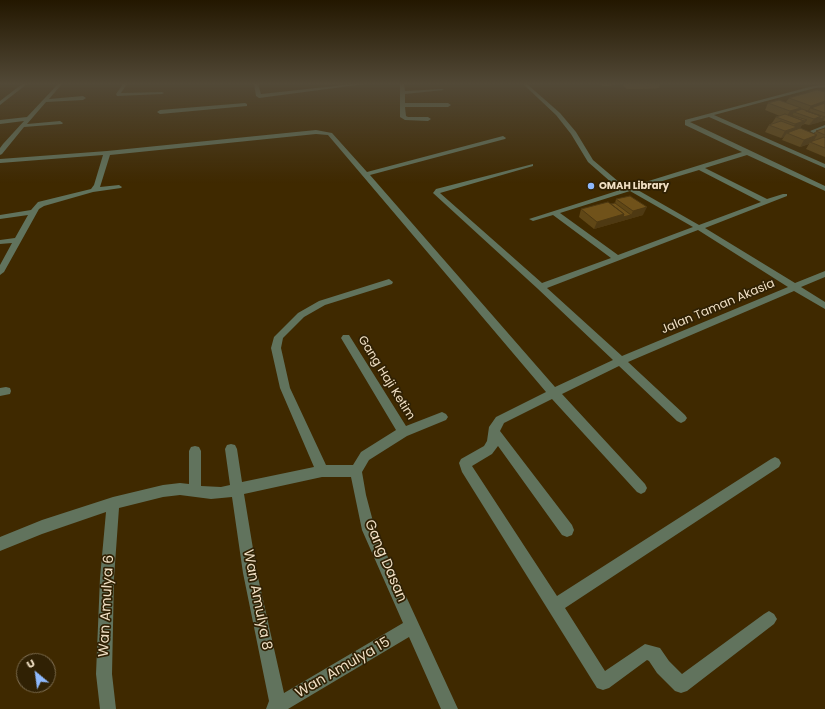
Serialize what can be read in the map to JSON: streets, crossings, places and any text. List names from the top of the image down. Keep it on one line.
{"streets":{"street":["Jalan Taman Akasia","Gang Haji Ketim","Gang Dasan","Wan Amulya 8","Wan Amulya 6","Wan Amulya 15"]},"crossings":[["Gang Dasan","Wan Amulya 15"],["Wan Amulya 8","Wan Amulya 15"]],"places":["OMAH Library"],"north":"top left"}
